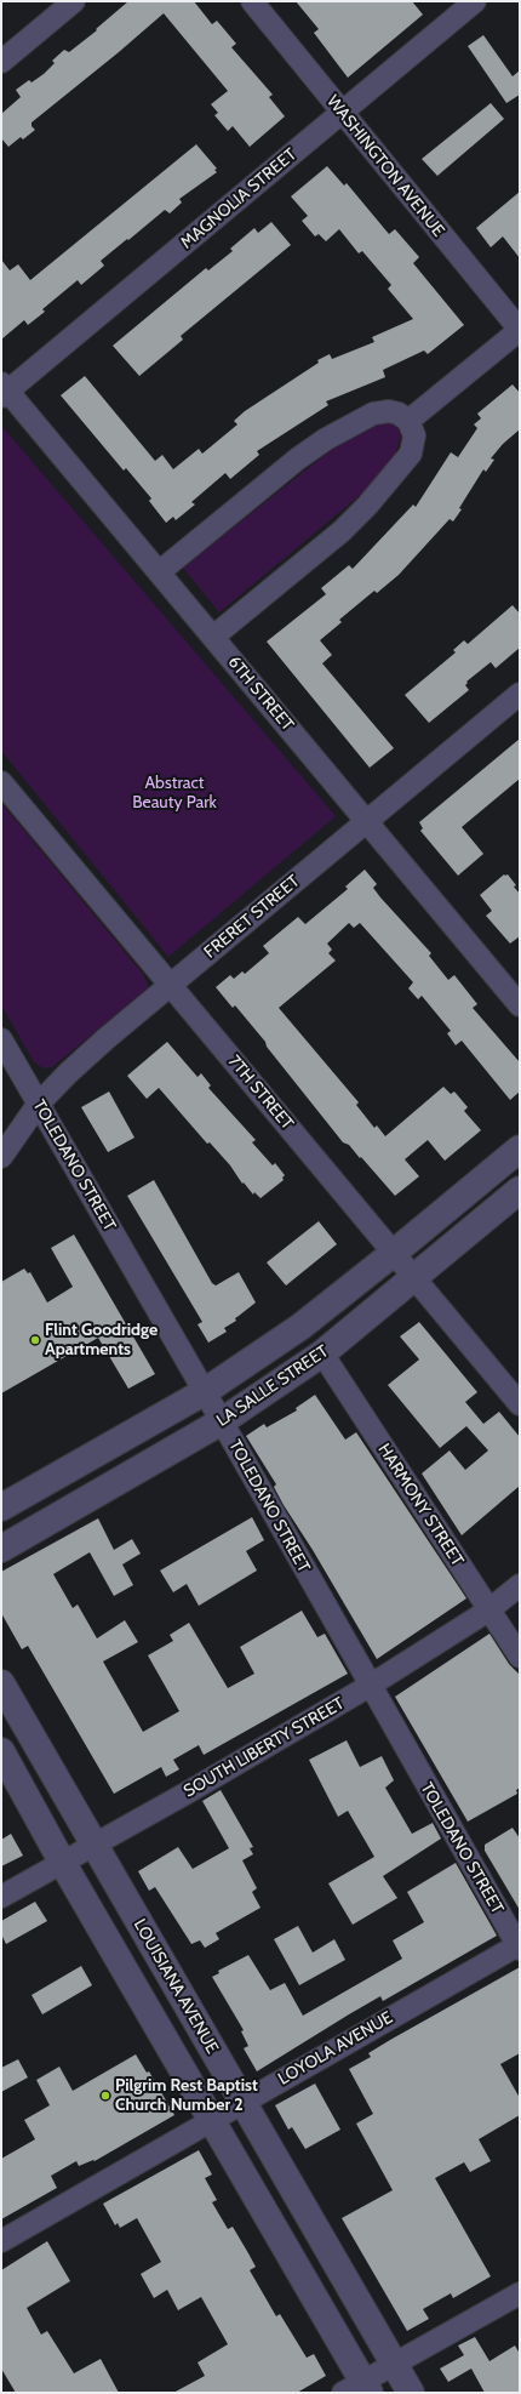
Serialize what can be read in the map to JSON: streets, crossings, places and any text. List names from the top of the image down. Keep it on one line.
{"streets":{"street":["WASHINGTON AVENUE","MAGNOLIA STREET","6TH STREET","FRERET STREET","7TH STREET","TOLEDANO STREET","LA SALLE STREET","HARMONY STREET","SOUTH LIBERTY STREET","LOUISIANA AVENUE","LOYOLA AVENUE"]},"crossings":[["WASHINGTON AVENUE","MAGNOLIA STREET"],["MAGNOLIA STREET","6TH STREET"],["6TH STREET","FRERET STREET"],["FRERET STREET","7TH STREET"],["FRERET STREET","TOLEDANO STREET"],["7TH STREET","LA SALLE STREET"],["TOLEDANO STREET","LA SALLE STREET"],["TOLEDANO STREET","SOUTH LIBERTY STREET"],["TOLEDANO STREET","LOYOLA AVENUE"],["LA SALLE STREET","HARMONY STREET"],["HARMONY STREET","SOUTH LIBERTY STREET"],["SOUTH LIBERTY STREET","LOUISIANA AVENUE"],["LOUISIANA AVENUE","LOYOLA AVENUE"]],"parks":["Abstract Beauty Park"],"places":["Flint Goodridge Apartments","Pilgrim Rest Baptist Church Number 2"]}
